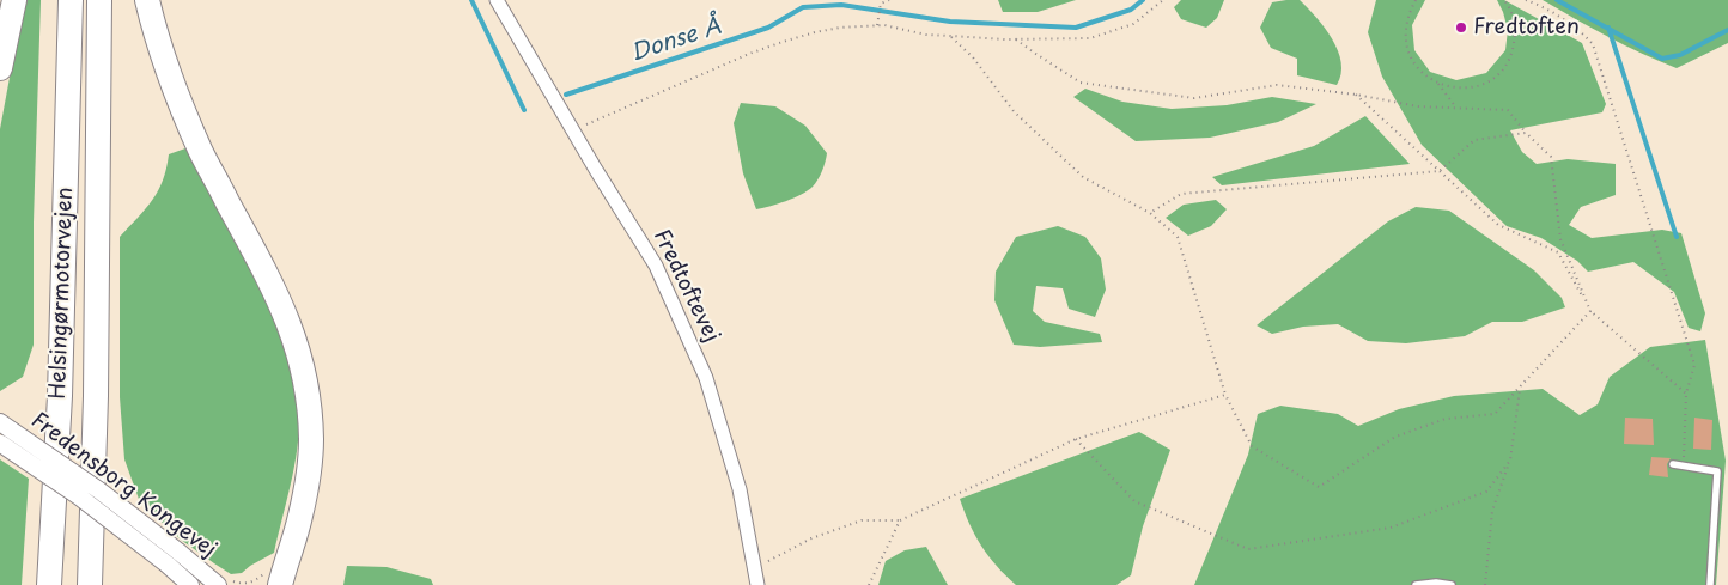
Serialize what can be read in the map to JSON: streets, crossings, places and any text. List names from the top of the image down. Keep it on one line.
{"streets":{"highway":["Helsingørmotorvejen"],"street":["Fredtoftevej","Fredensborg Kongevej"]},"water":["Donse Å"],"places":["Fredtoften"]}
